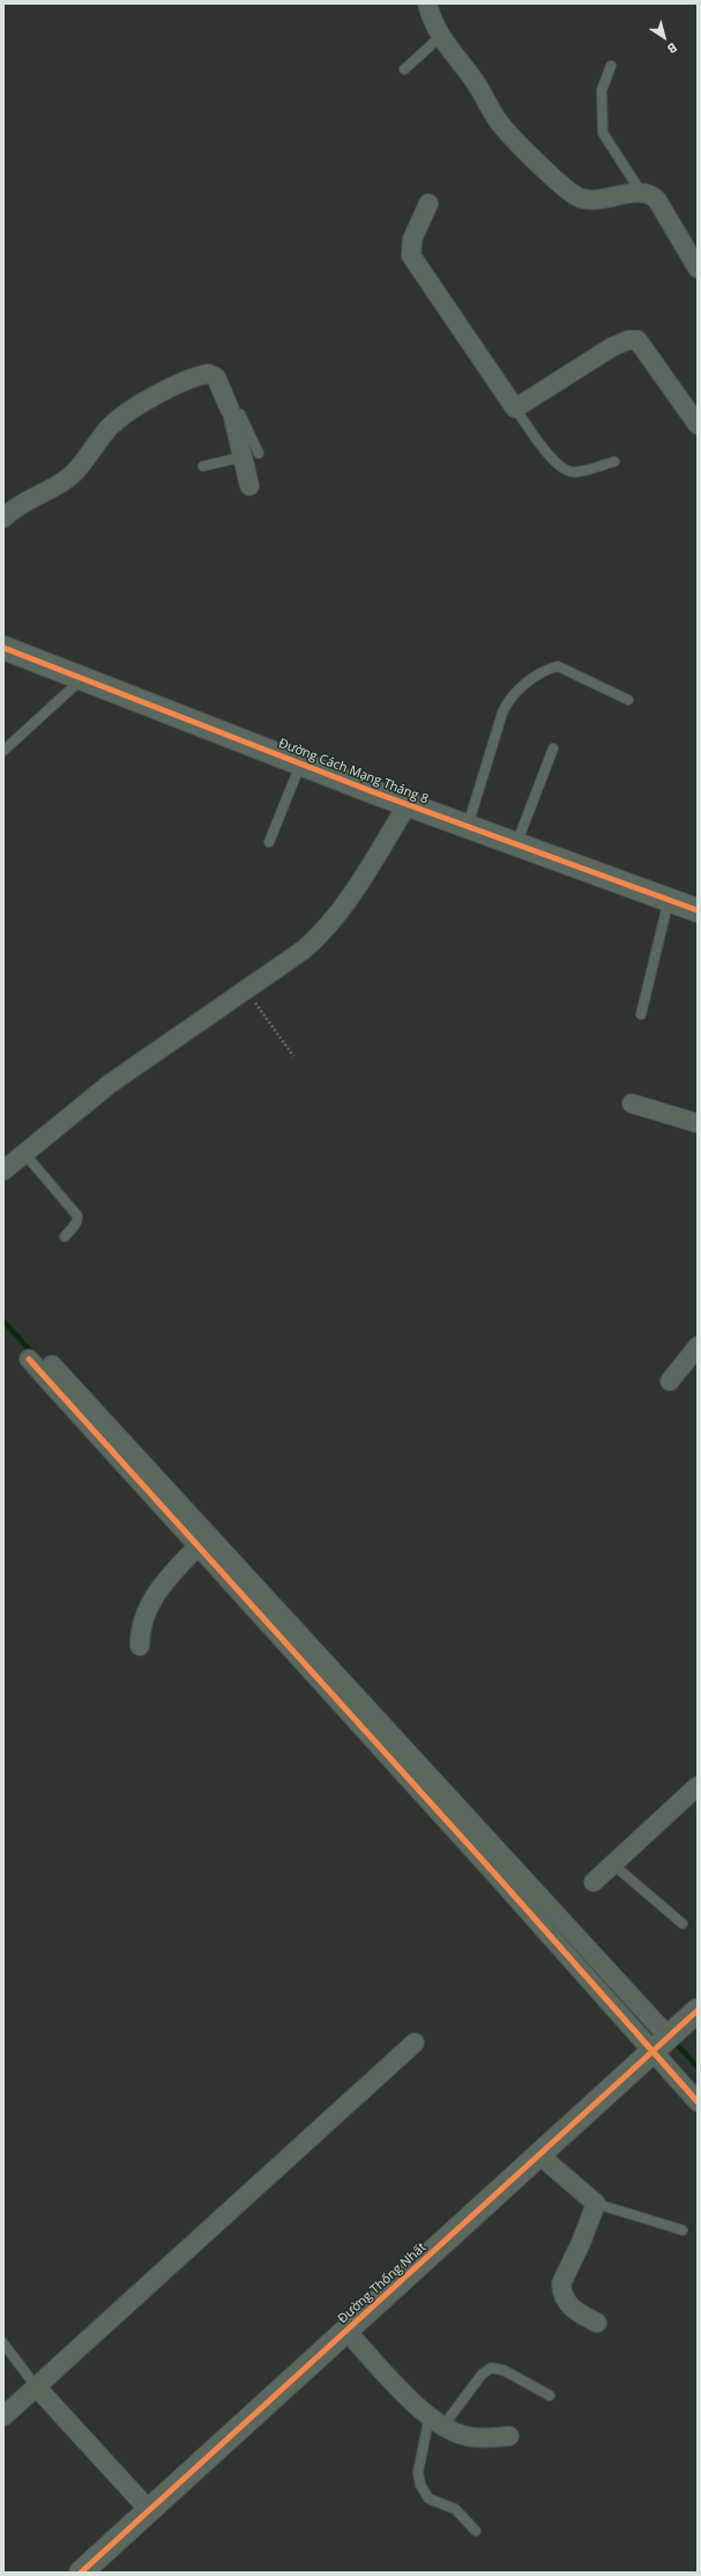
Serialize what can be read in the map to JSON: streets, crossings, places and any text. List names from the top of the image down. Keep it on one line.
{"streets":{"street":["Đường Cách Mạng Tháng 8","Đường Thống Nhất"]},"north":"bottom right"}
